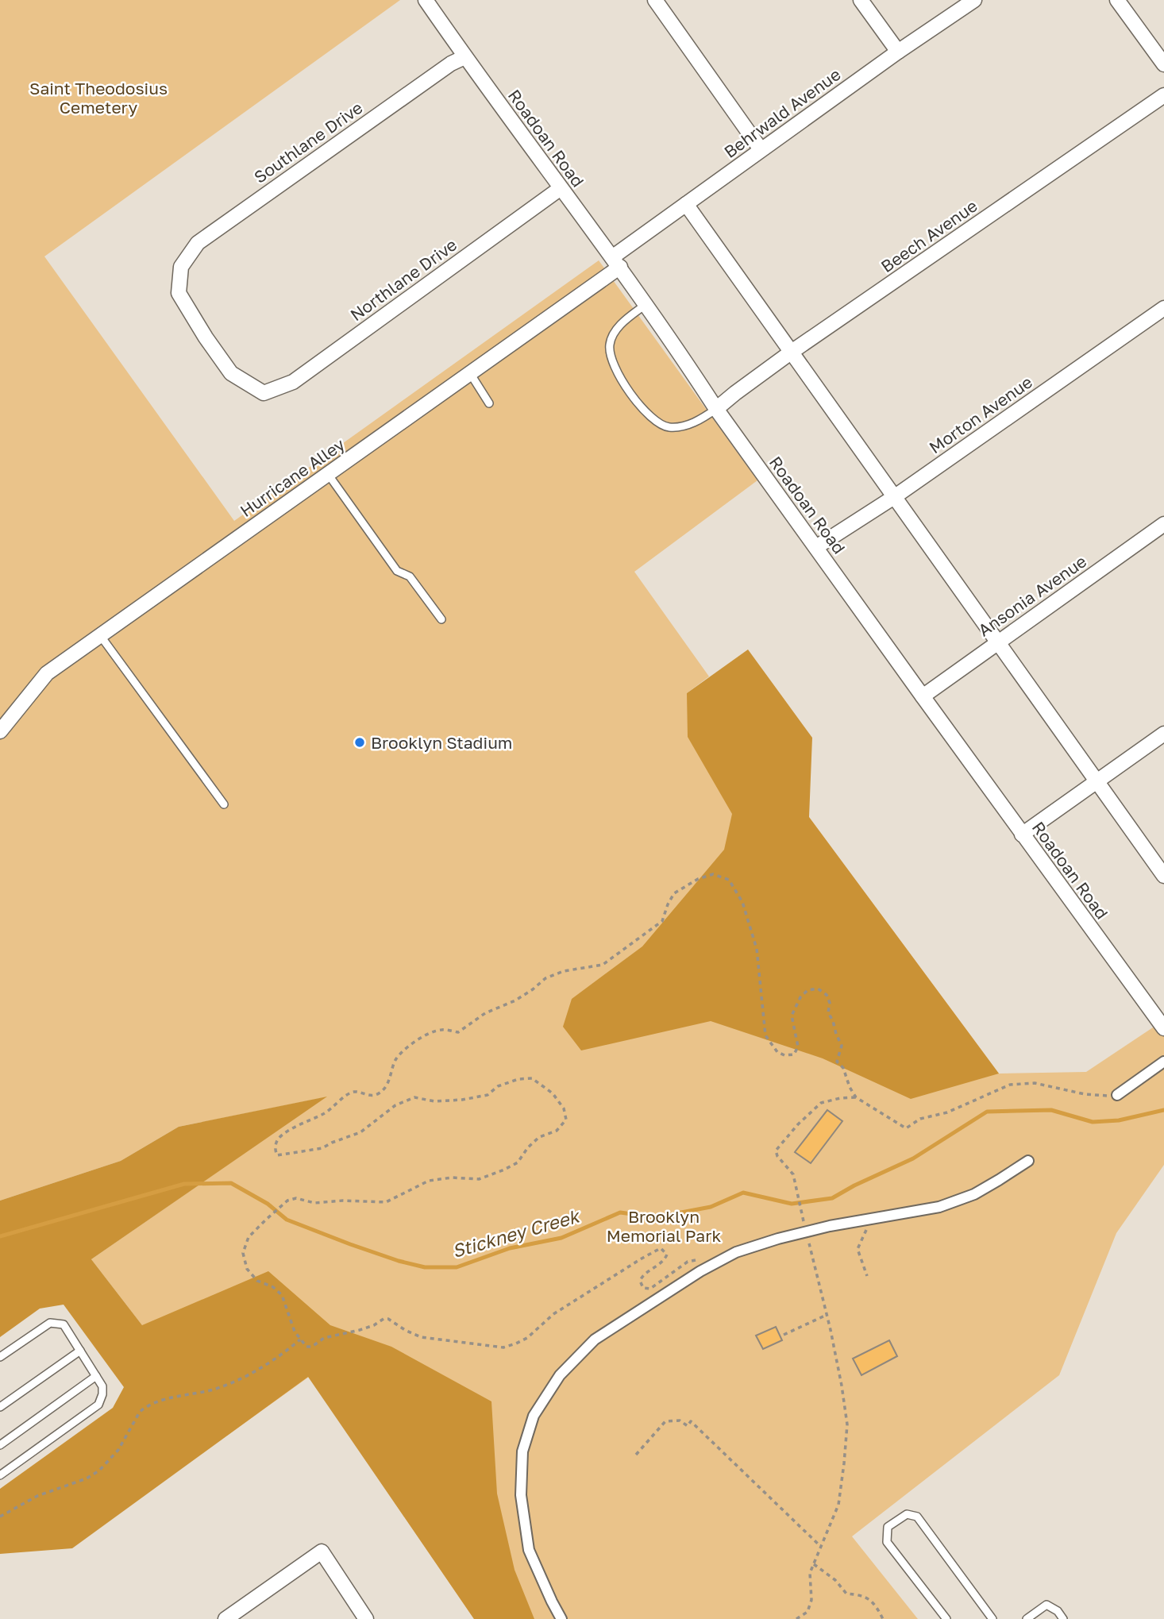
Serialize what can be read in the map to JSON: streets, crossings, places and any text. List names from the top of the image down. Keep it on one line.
{"streets":{"street":["Behrwald Avenue","Roadoan Road","Southlane Drive","Beech Avenue","Northlane Drive","Morton Avenue","Hurricane Alley","Ansonia Avenue"]},"crossings":[["Behrwald Avenue","Roadoan Road"],["Behrwald Avenue","Hurricane Alley"],["Roadoan Road","Southlane Drive"],["Roadoan Road","Beech Avenue"],["Roadoan Road","Northlane Drive"],["Roadoan Road","Morton Avenue"],["Roadoan Road","Hurricane Alley"],["Roadoan Road","Ansonia Avenue"],["Southlane Drive","Northlane Drive"]],"water":["Stickney Creek"],"parks":["Saint Theodosius Cemetery","Brooklyn Memorial Park"],"places":["Brooklyn Stadium"]}
